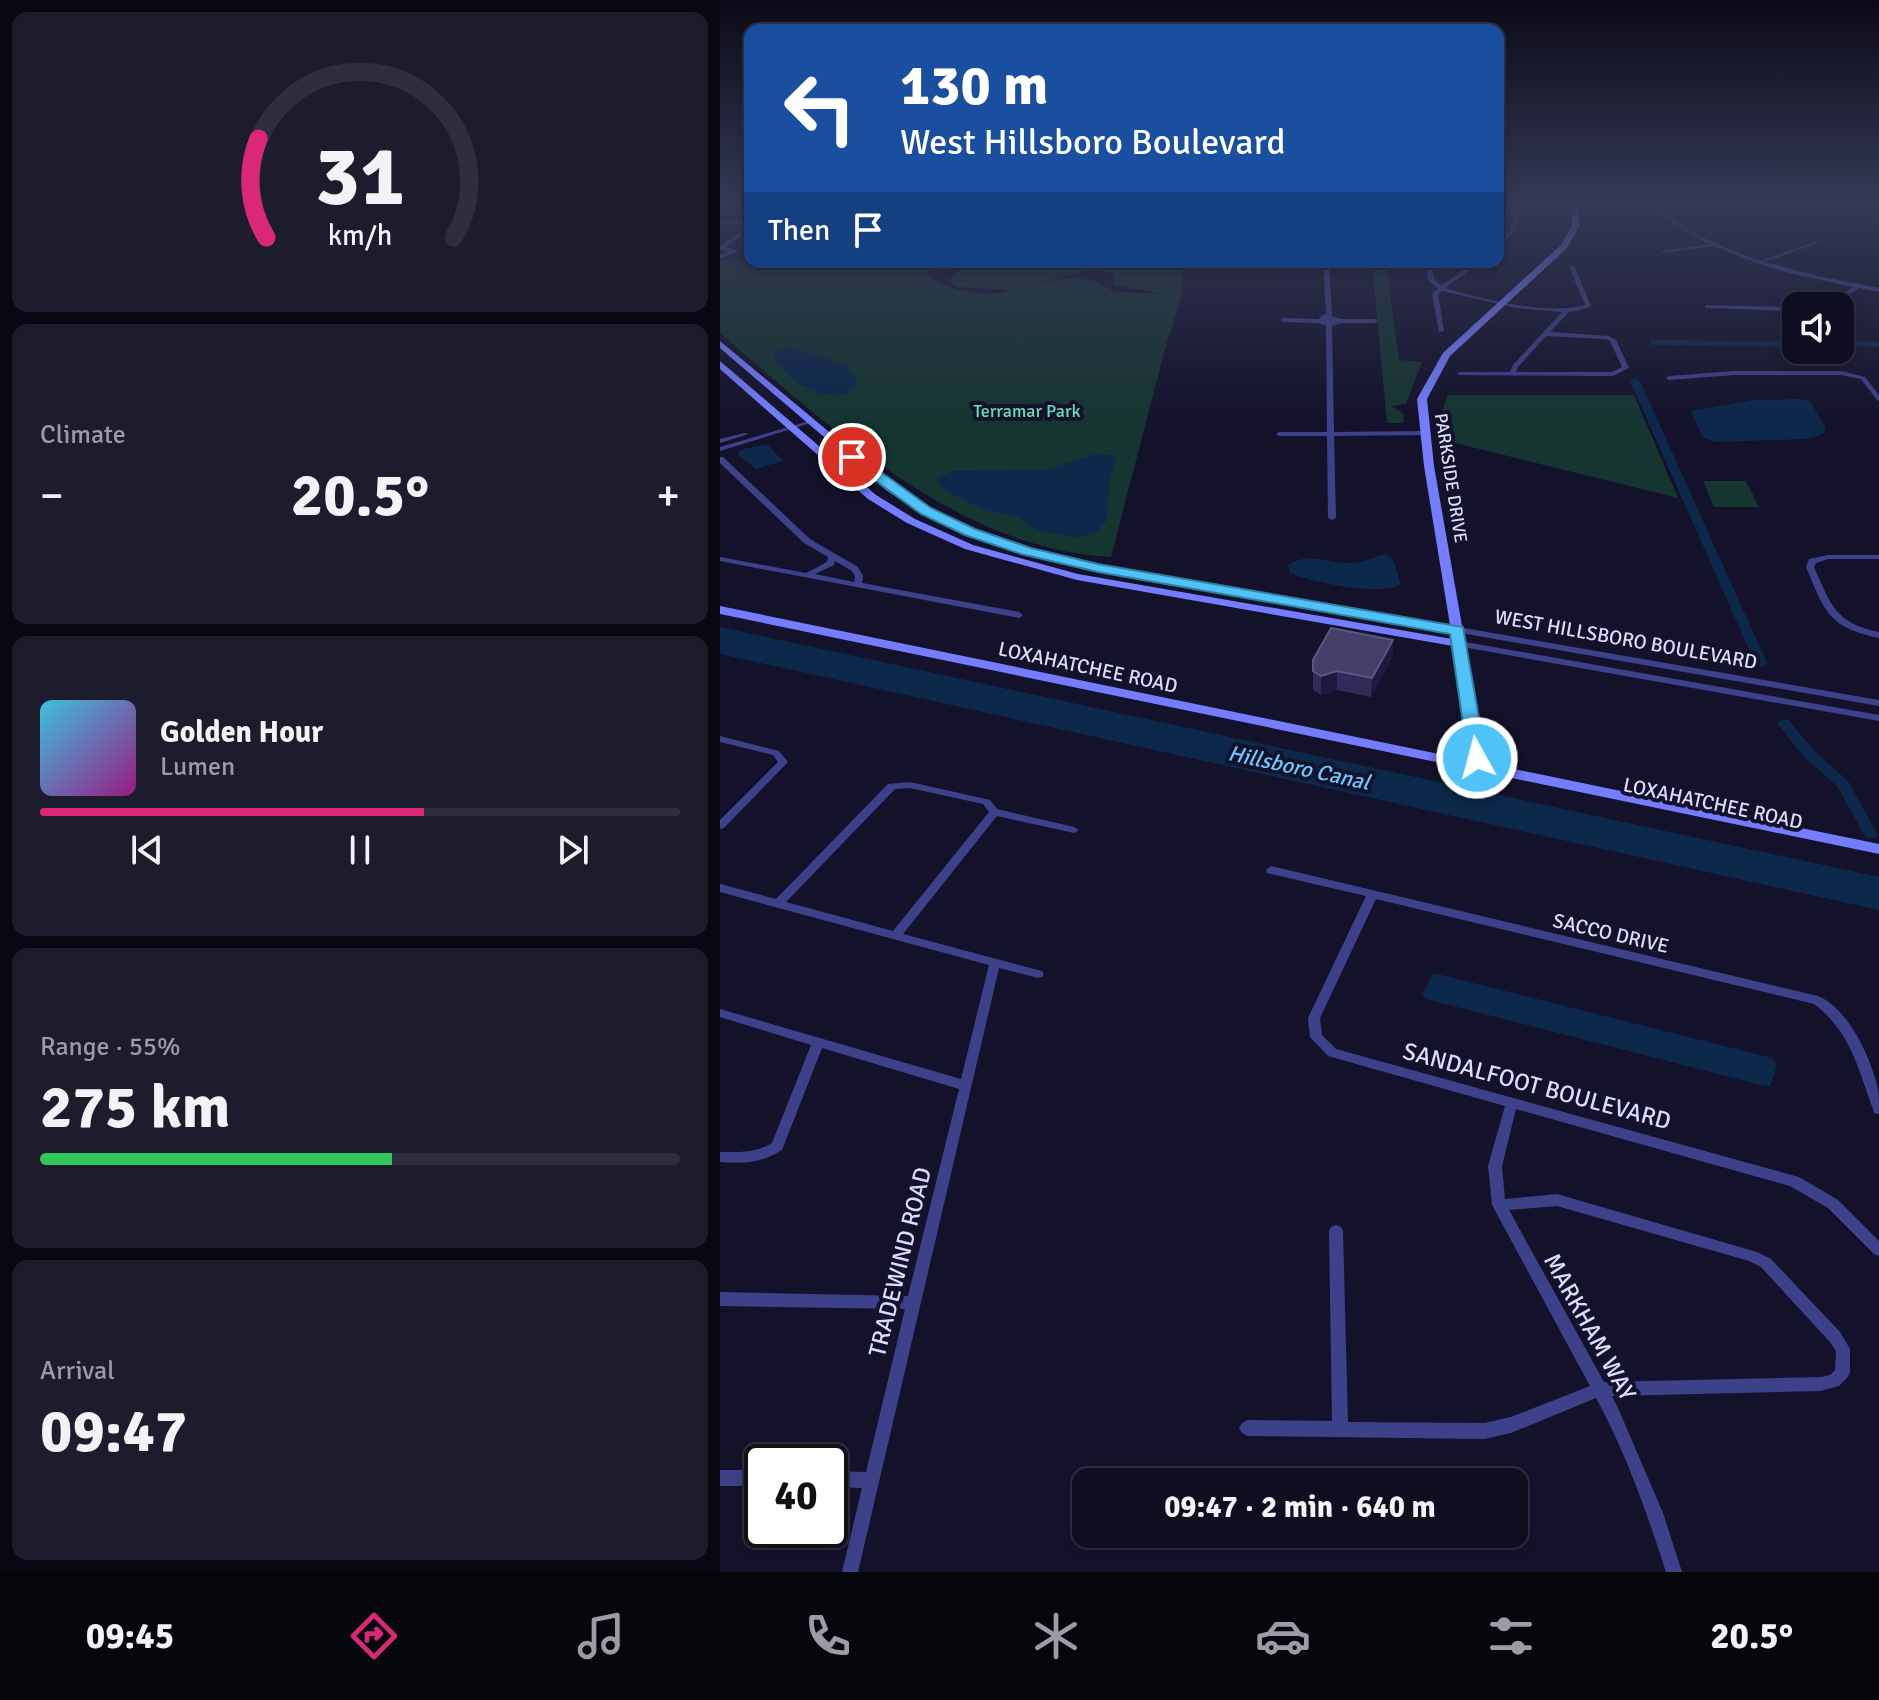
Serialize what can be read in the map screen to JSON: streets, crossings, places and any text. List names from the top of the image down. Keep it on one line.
{"streets":{"street":["PARKSIDE DRIVE","WEST HILLSBORO BOULEVARD","LOXAHATCHEE ROAD","SACCO DRIVE","SANDALFOOT BOULEVARD","TRADEWIND ROAD","MARKHAM WAY"]},"crossings":[["PARKSIDE DRIVE","WEST HILLSBORO BOULEVARD"],["PARKSIDE DRIVE","LOXAHATCHEE ROAD"],["SACCO DRIVE","SANDALFOOT BOULEVARD"],["SANDALFOOT BOULEVARD","MARKHAM WAY"]],"water":["Hillsboro Canal"],"parks":["Terramar Park"],"page":{"turn":["130 m","West Hillsboro Boulevard"],"then":"Then","tile":["Climate",["Range · 55%","275 km"],["Arrival","09:47"]],"heat":["−","20.5°","+"],"song":["Golden Hour","Lumen"],"limit":"40","trip":"09:47 · 2 min · 640 m","tabs":["09:45","20.5°"],"gauge":["31","km/h"]}}
